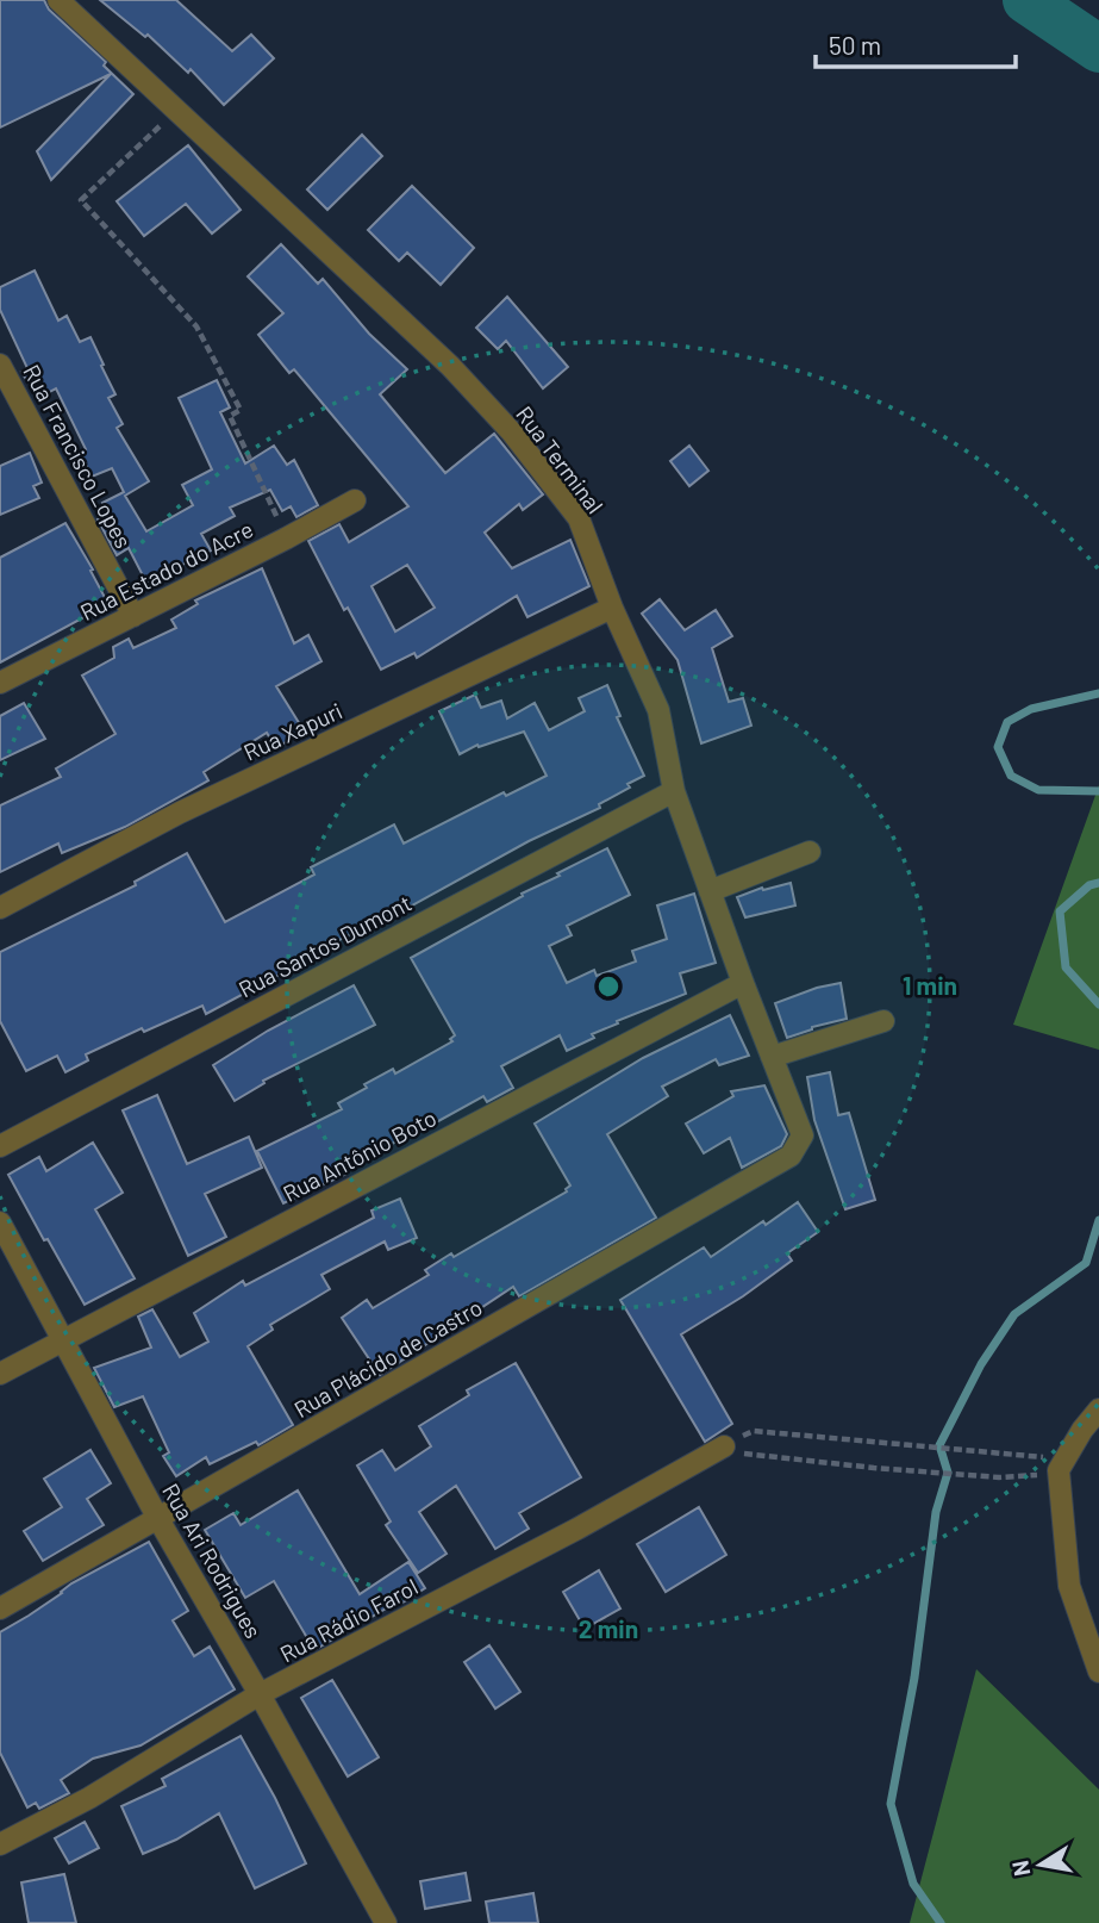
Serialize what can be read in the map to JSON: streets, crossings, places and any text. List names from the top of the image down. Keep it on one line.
{"streets":{"street":["Rua Francisco Lopes","Rua Terminal","Rua Estado do Acre","Rua Xapuri","Rua Santos Dumont","Rua Antônio Boto","Rua Plácido de Castro","Rua Ari Rodrigues","Rua Rádio Farol"]},"crossings":[["Rua Francisco Lopes","Rua Estado do Acre"],["Rua Terminal","Rua Xapuri"],["Rua Terminal","Rua Santos Dumont"],["Rua Terminal","Rua Antônio Boto"],["Rua Terminal","Rua Plácido de Castro"],["Rua Antônio Boto","Rua Ari Rodrigues"],["Rua Plácido de Castro","Rua Ari Rodrigues"],["Rua Ari Rodrigues","Rua Rádio Farol"]],"scale_bar":"50 m","north":"left","rings":["1 min","2 min"]}
